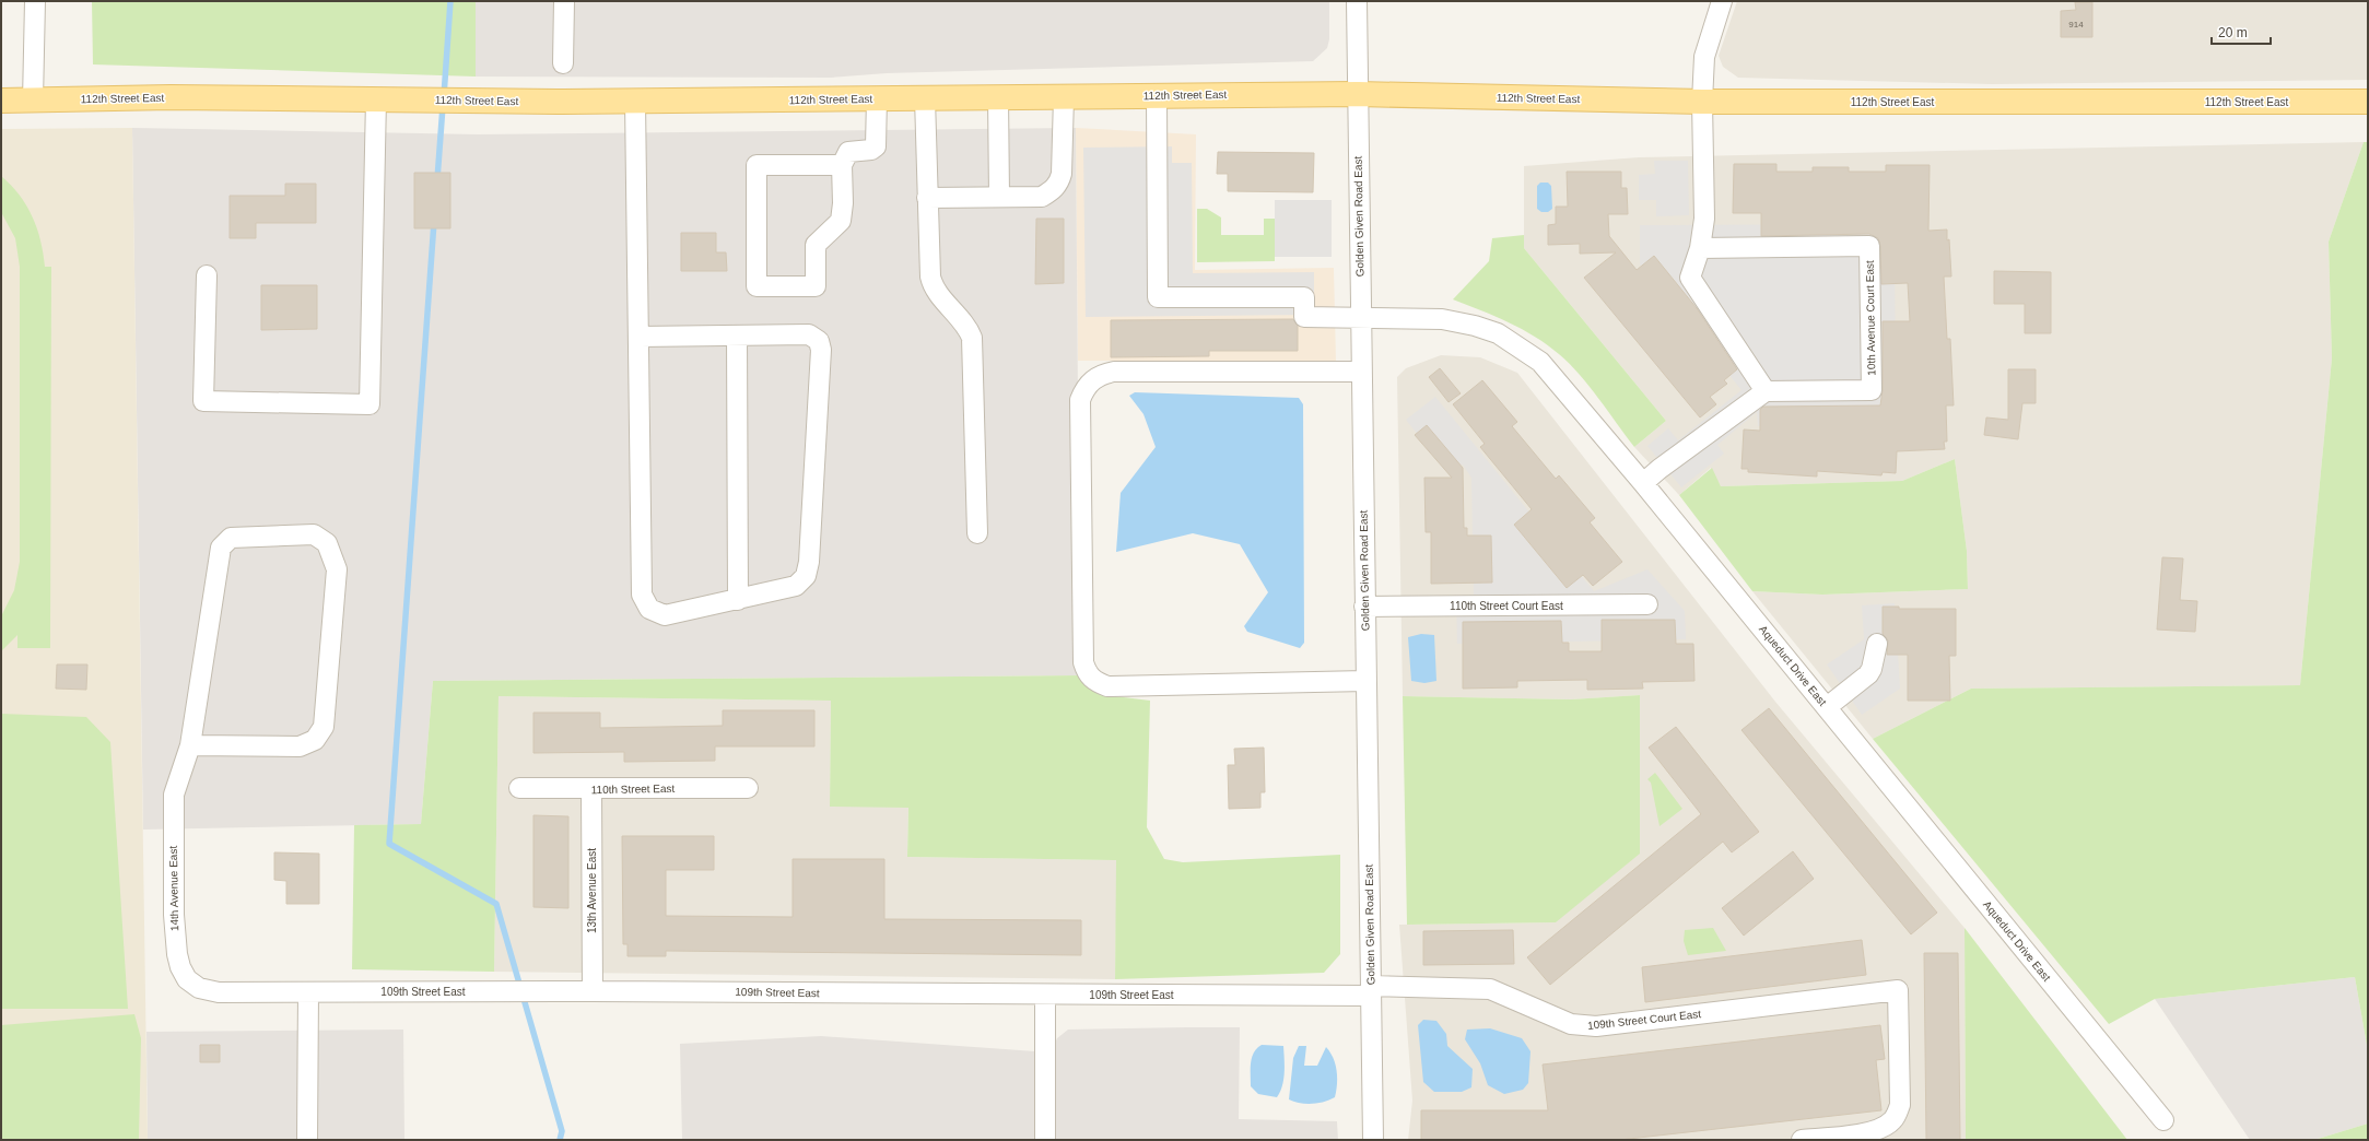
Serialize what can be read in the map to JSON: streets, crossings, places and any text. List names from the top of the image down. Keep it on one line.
{"streets":{"main road":["112th Street East"],"street":["Golden Given Road East","10th Avenue Court East","110th Street Court East","Aqueduct Drive East","110th Street East","14th Avenue East","13th Avenue East","109th Street East","109th Street Court East"]},"crossings":[["112th Street East","Golden Given Road East"],["112th Street East","Aqueduct Drive East"],["Golden Given Road East","110th Street Court East"],["Golden Given Road East","Aqueduct Drive East"],["Golden Given Road East","109th Street East"],["Golden Given Road East","109th Street Court East"],["110th Street East","13th Avenue East"],["14th Avenue East","109th Street East"],["13th Avenue East","109th Street East"],["109th Street East","109th Street Court East"]],"house_numbers":["914"],"scale_bar":"20 m"}
